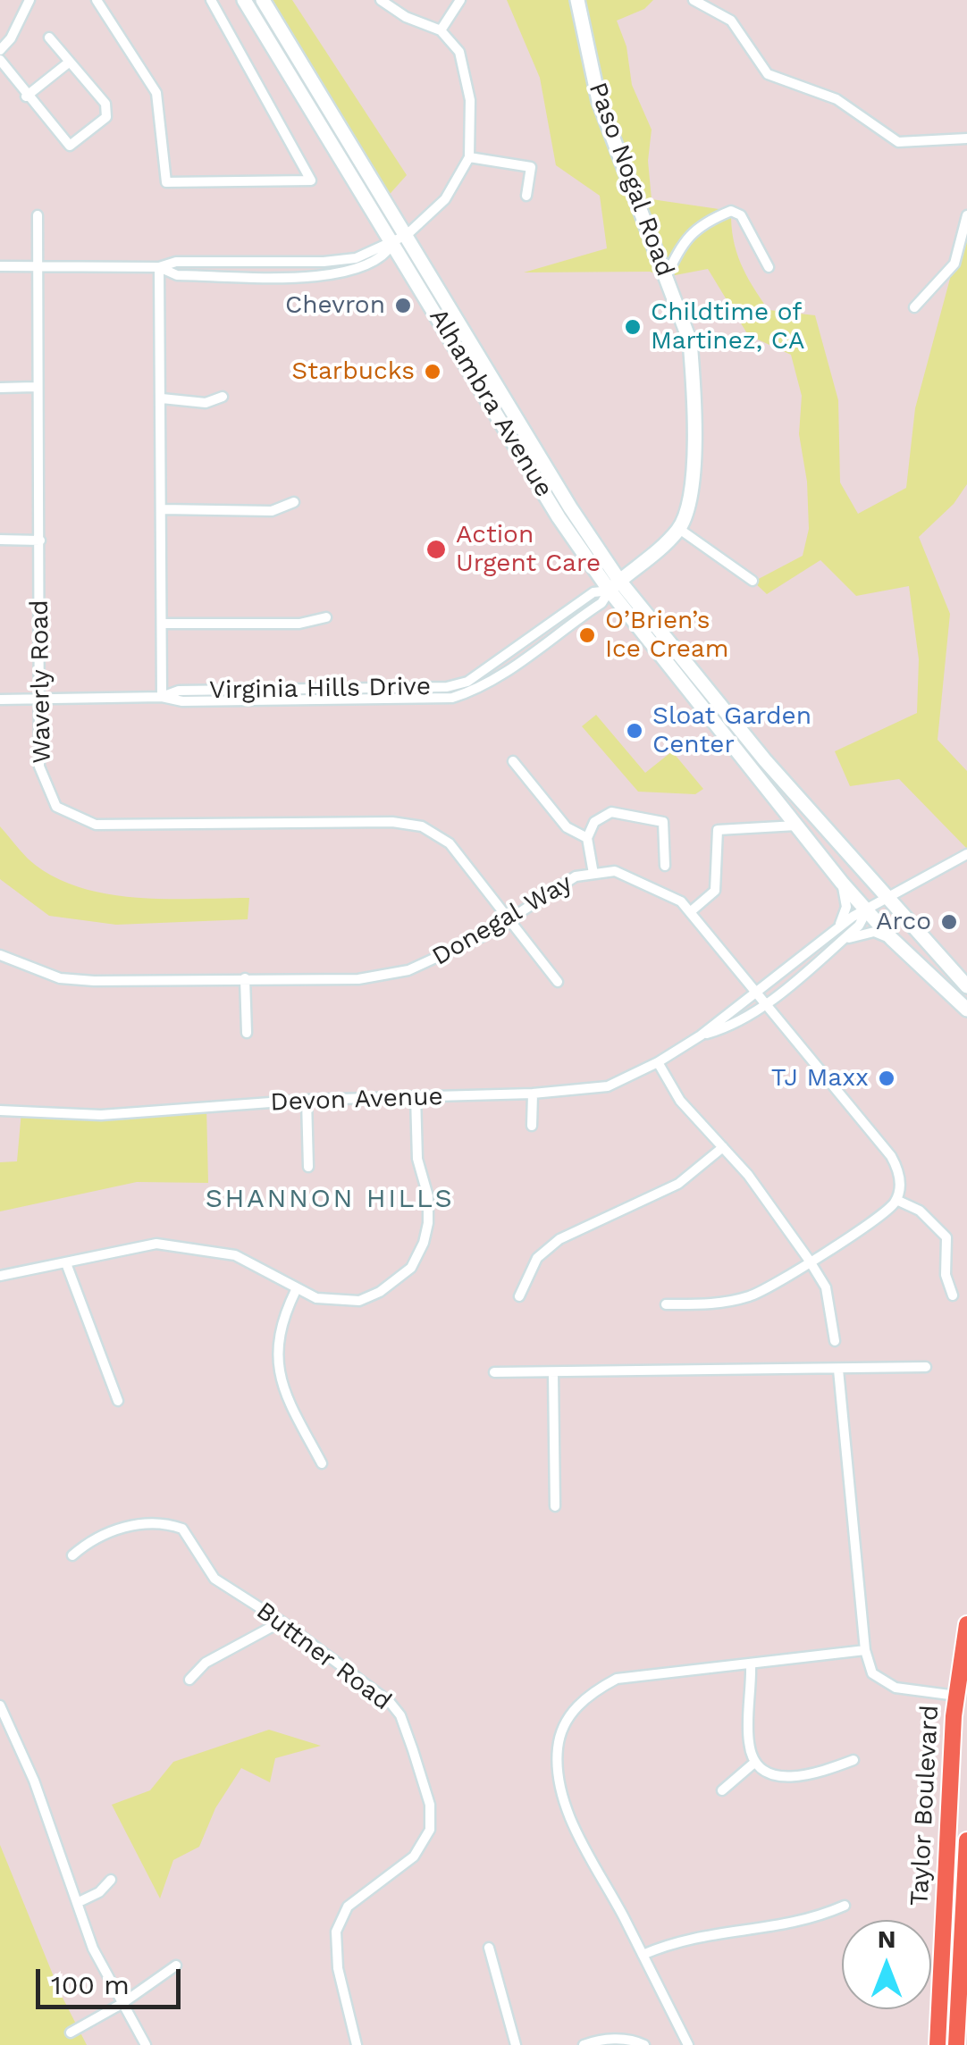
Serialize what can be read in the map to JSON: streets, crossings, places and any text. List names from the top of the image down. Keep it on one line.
{"streets":{"main road":["Paso Nogal Road","Alhambra Avenue","Taylor Boulevard"],"street":["Waverly Road","Virginia Hills Drive","Donegal Way","Devon Avenue","Buttner Road"]},"crossings":[["Alhambra Avenue","Virginia Hills Drive"],["Alhambra Avenue","Devon Avenue"],["Waverly Road","Virginia Hills Drive"],["Waverly Road","Donegal Way"],["Donegal Way","Devon Avenue"]],"districts":["SHANNON HILLS"],"places":["Chevron","Childtime of Martinez, CA","Starbucks","Action Urgent Care","O’Brien’s Ice Cream","Sloat Garden Center","Arco","TJ Maxx"],"scale_bar":"100 m","north":"top"}
